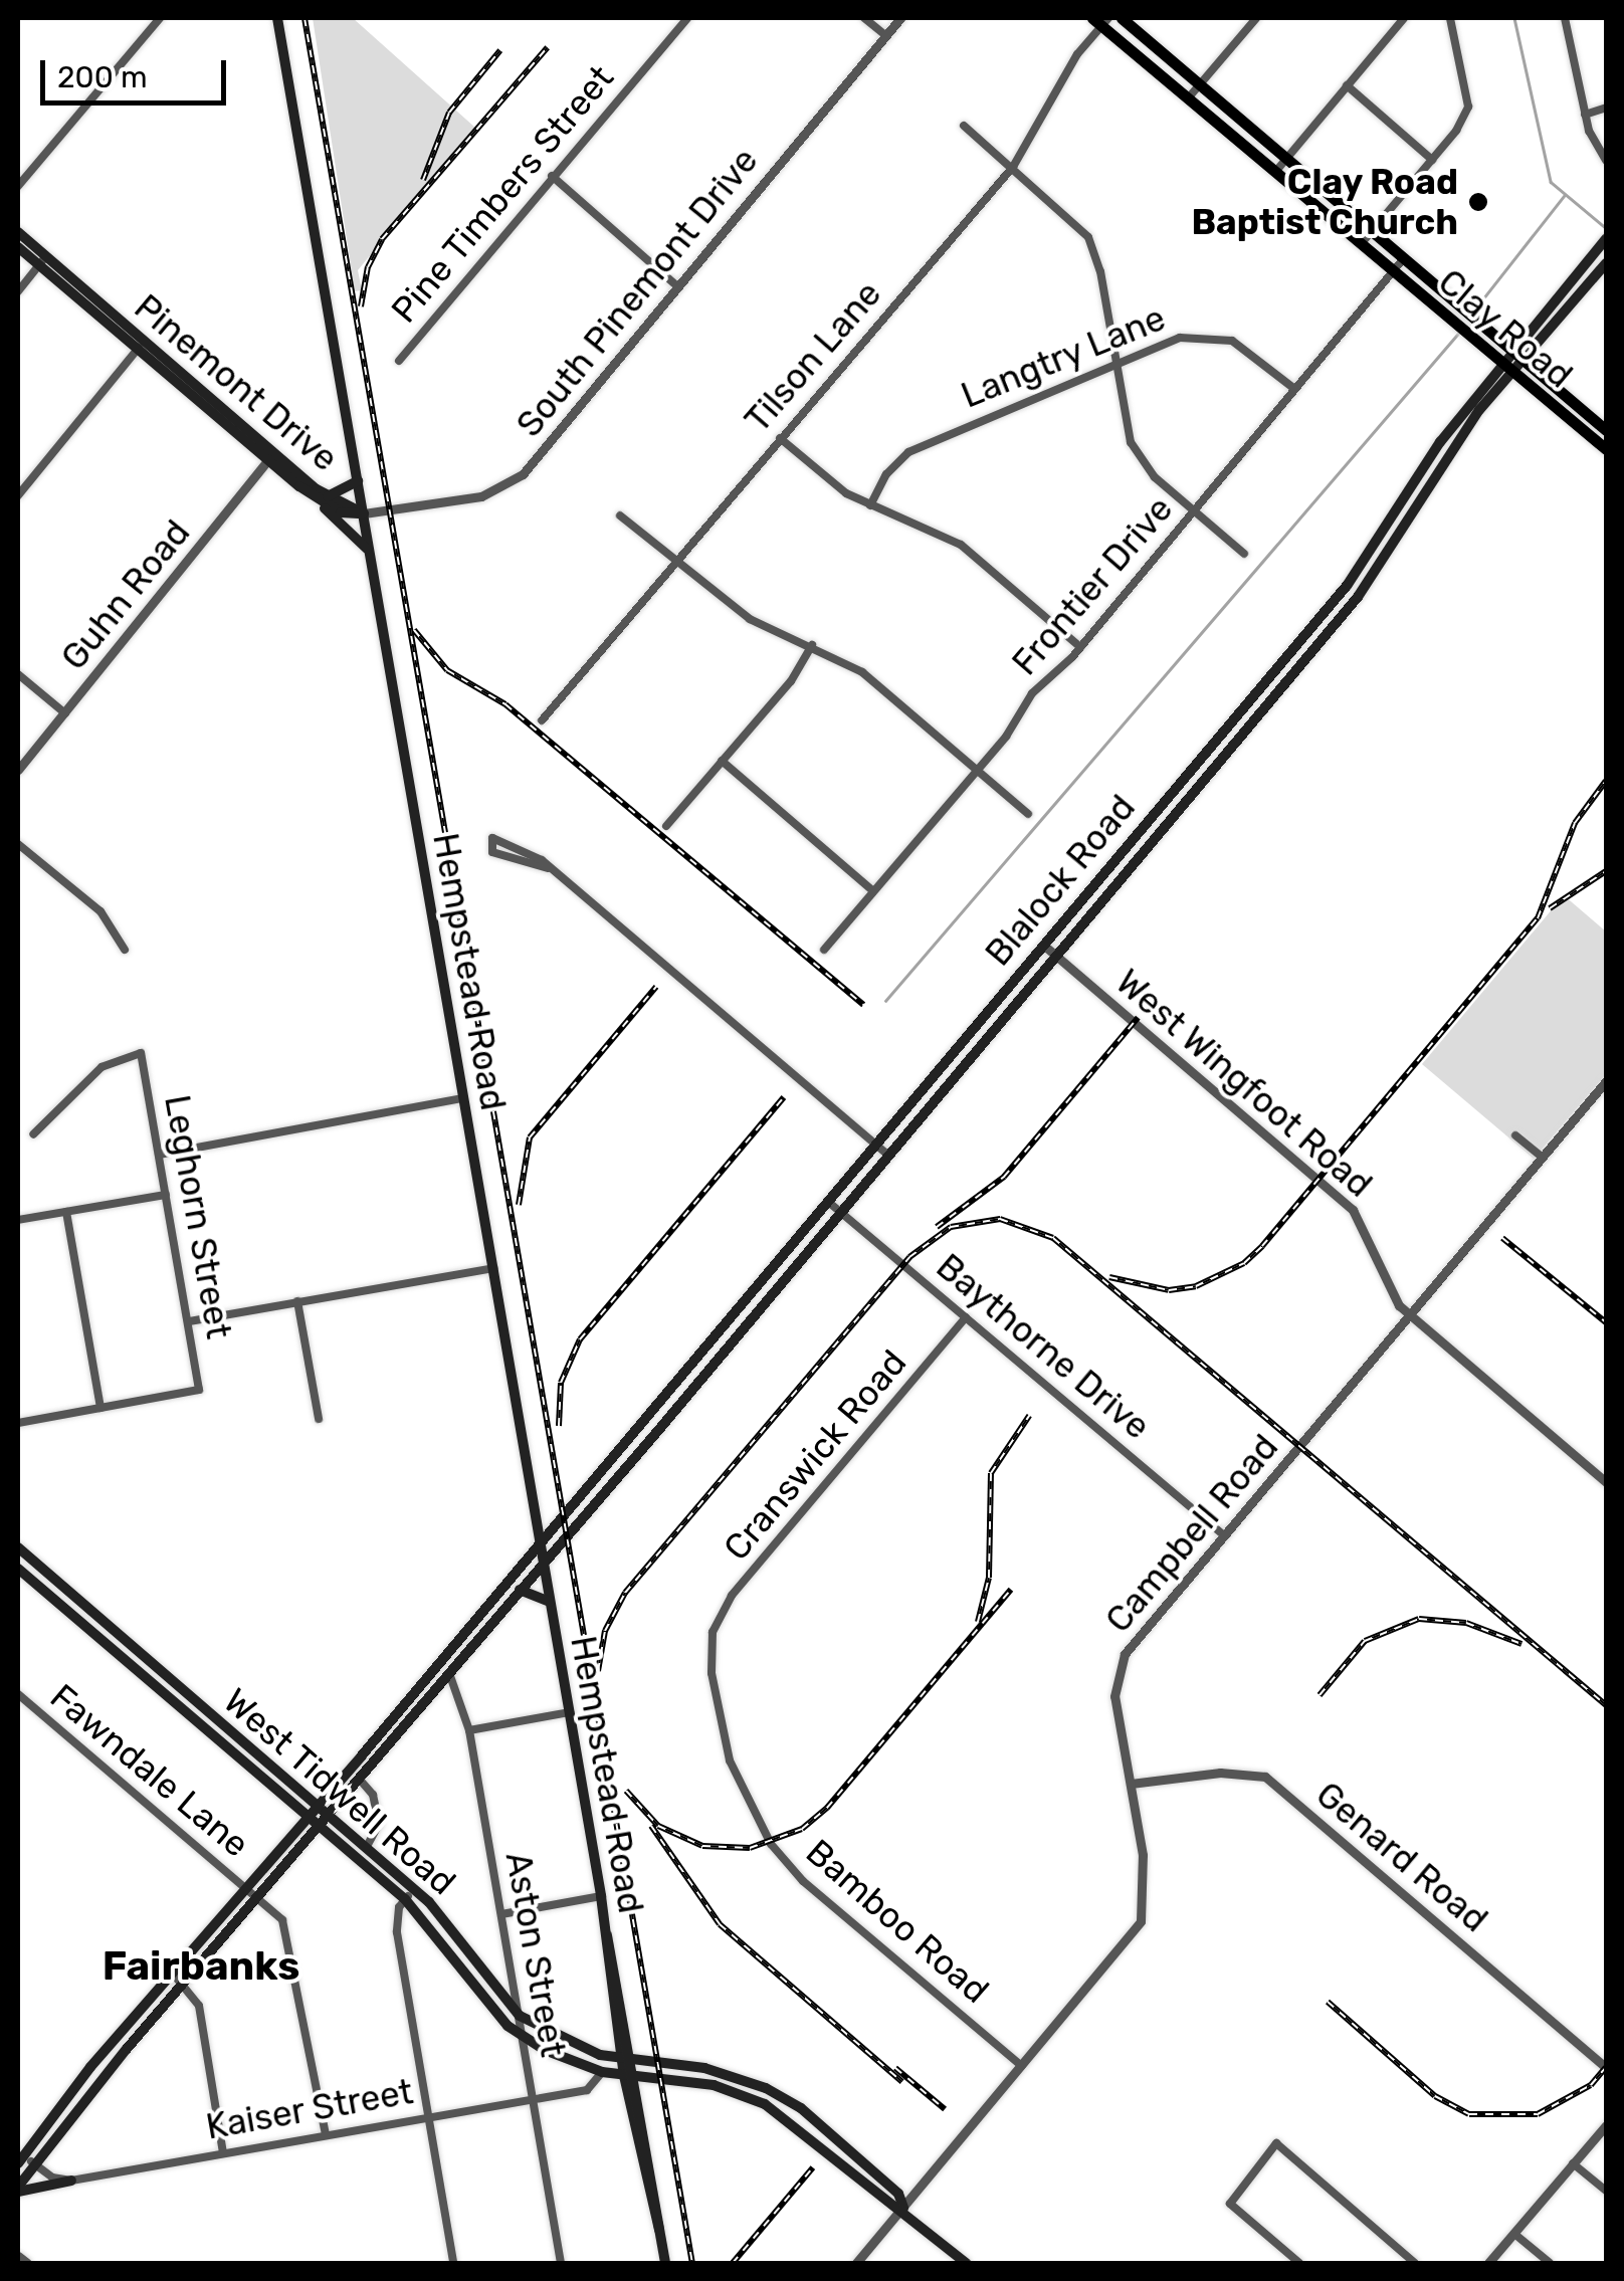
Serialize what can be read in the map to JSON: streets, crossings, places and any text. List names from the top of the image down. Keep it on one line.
{"streets":{"main road":["Clay Road","Pinemont Drive","Blalock Road","Hempstead Road","West Tidwell Road"],"street":["Pine Timbers Street","South Pinemont Drive","Tilson Lane","Langtry Lane","Frontier Drive","Guhn Road","West Wingfoot Road","Leghorn Street","Baythorne Drive","Cranswick Road","Campbell Road","Fawndale Lane","Genard Road","Bamboo Road","Aston Street","Kaiser Street"]},"crossings":[["South Pinemont Drive","Pinemont Drive"],["South Pinemont Drive","Hempstead Road"],["Clay Road","Tilson Lane"],["Clay Road","Frontier Drive"],["Clay Road","Blalock Road"],["Langtry Lane","Frontier Drive"],["Pinemont Drive","Guhn Road"],["Pinemont Drive","Hempstead Road"],["Blalock Road","Hempstead Road"],["Blalock Road","West Wingfoot Road"],["Blalock Road","Baythorne Drive"],["Blalock Road","Fawndale Lane"],["Blalock Road","West Tidwell Road"],["Blalock Road","Aston Street"],["Hempstead Road","West Tidwell Road"],["West Wingfoot Road","Campbell Road"],["Baythorne Drive","Cranswick Road"],["Baythorne Drive","Campbell Road"],["Cranswick Road","Bamboo Road"],["Campbell Road","West Tidwell Road"],["Campbell Road","Genard Road"],["Campbell Road","Bamboo Road"],["Fawndale Lane","Kaiser Street"],["West Tidwell Road","Aston Street"],["West Tidwell Road","Kaiser Street"],["Aston Street","Kaiser Street"]],"districts":["Fairbanks"],"places":["Clay Road Baptist Church"],"scale_bar":"200 m"}
